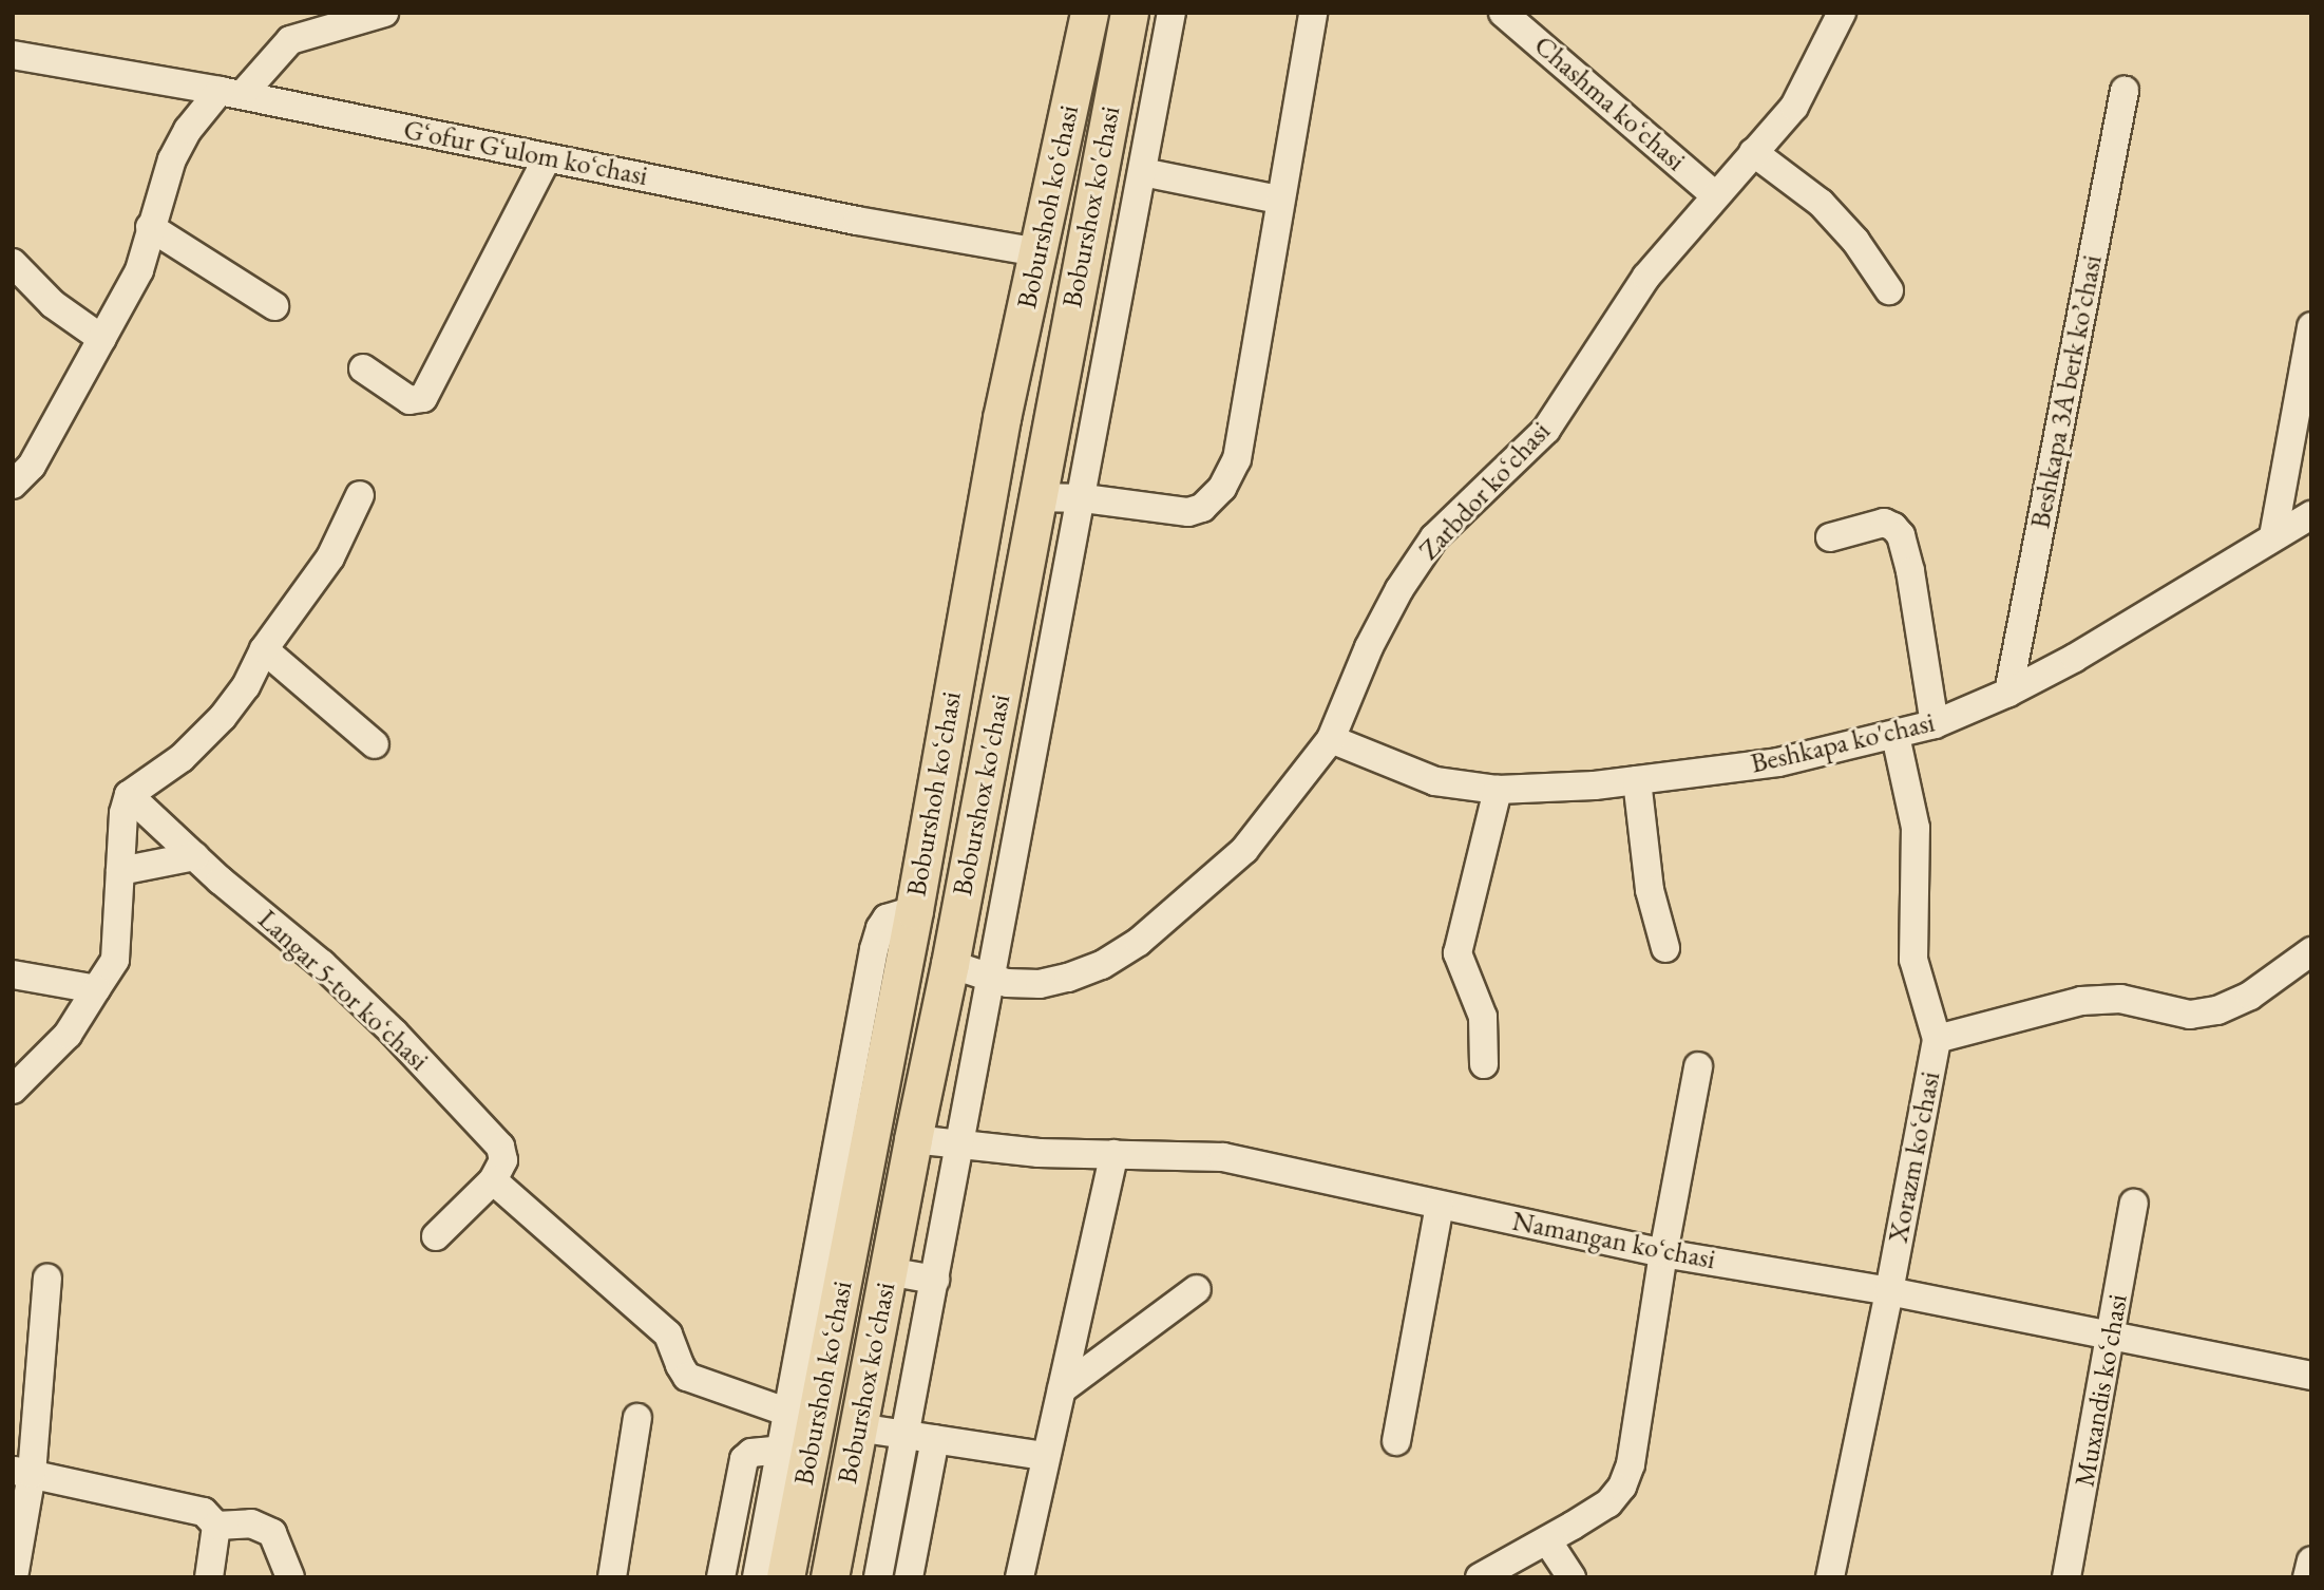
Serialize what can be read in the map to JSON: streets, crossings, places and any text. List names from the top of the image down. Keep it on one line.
{"streets":{"main road":["Boburshoh koʻchasi","Boburshox ko'chasi"],"street":["Chashma koʻchasi","Gʻofur Gʻulom koʻchasi","Beshkapa 3A berk koʼchasi","Zarbdor koʻchasi","Beshkapa ko'chasi","Langar 5-tor koʻchasi","Xorazm koʻchasi","Namangan koʻchasi","Muxandis koʻchasi"]},"crossings":[["Chashma koʻchasi","Zarbdor koʻchasi"],["Gʻofur Gʻulom koʻchasi","Boburshoh koʻchasi"],["Boburshox ko'chasi","Zarbdor koʻchasi"],["Boburshox ko'chasi","Namangan koʻchasi"],["Beshkapa 3A berk koʼchasi","Beshkapa ko'chasi"],["Zarbdor koʻchasi","Beshkapa ko'chasi"],["Beshkapa ko'chasi","Xorazm koʻchasi"],["Xorazm koʻchasi","Namangan koʻchasi"],["Namangan koʻchasi","Muxandis koʻchasi"]]}
